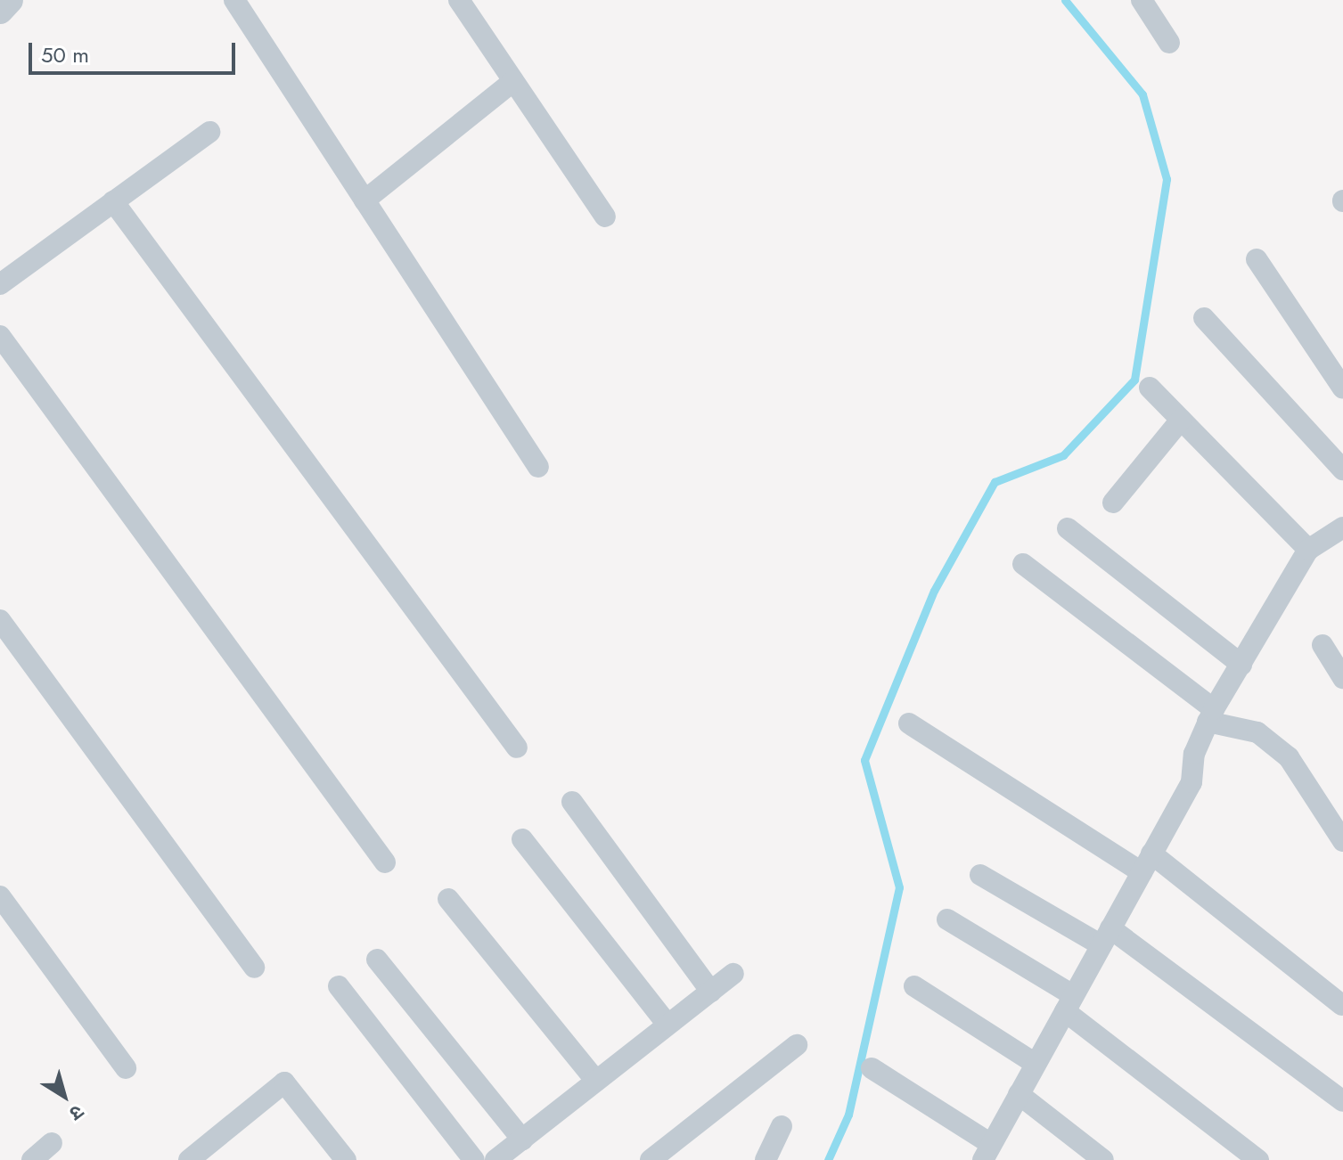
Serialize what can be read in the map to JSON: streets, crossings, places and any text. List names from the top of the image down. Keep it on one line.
{"scale_bar":"50 m","north":"bottom right"}
